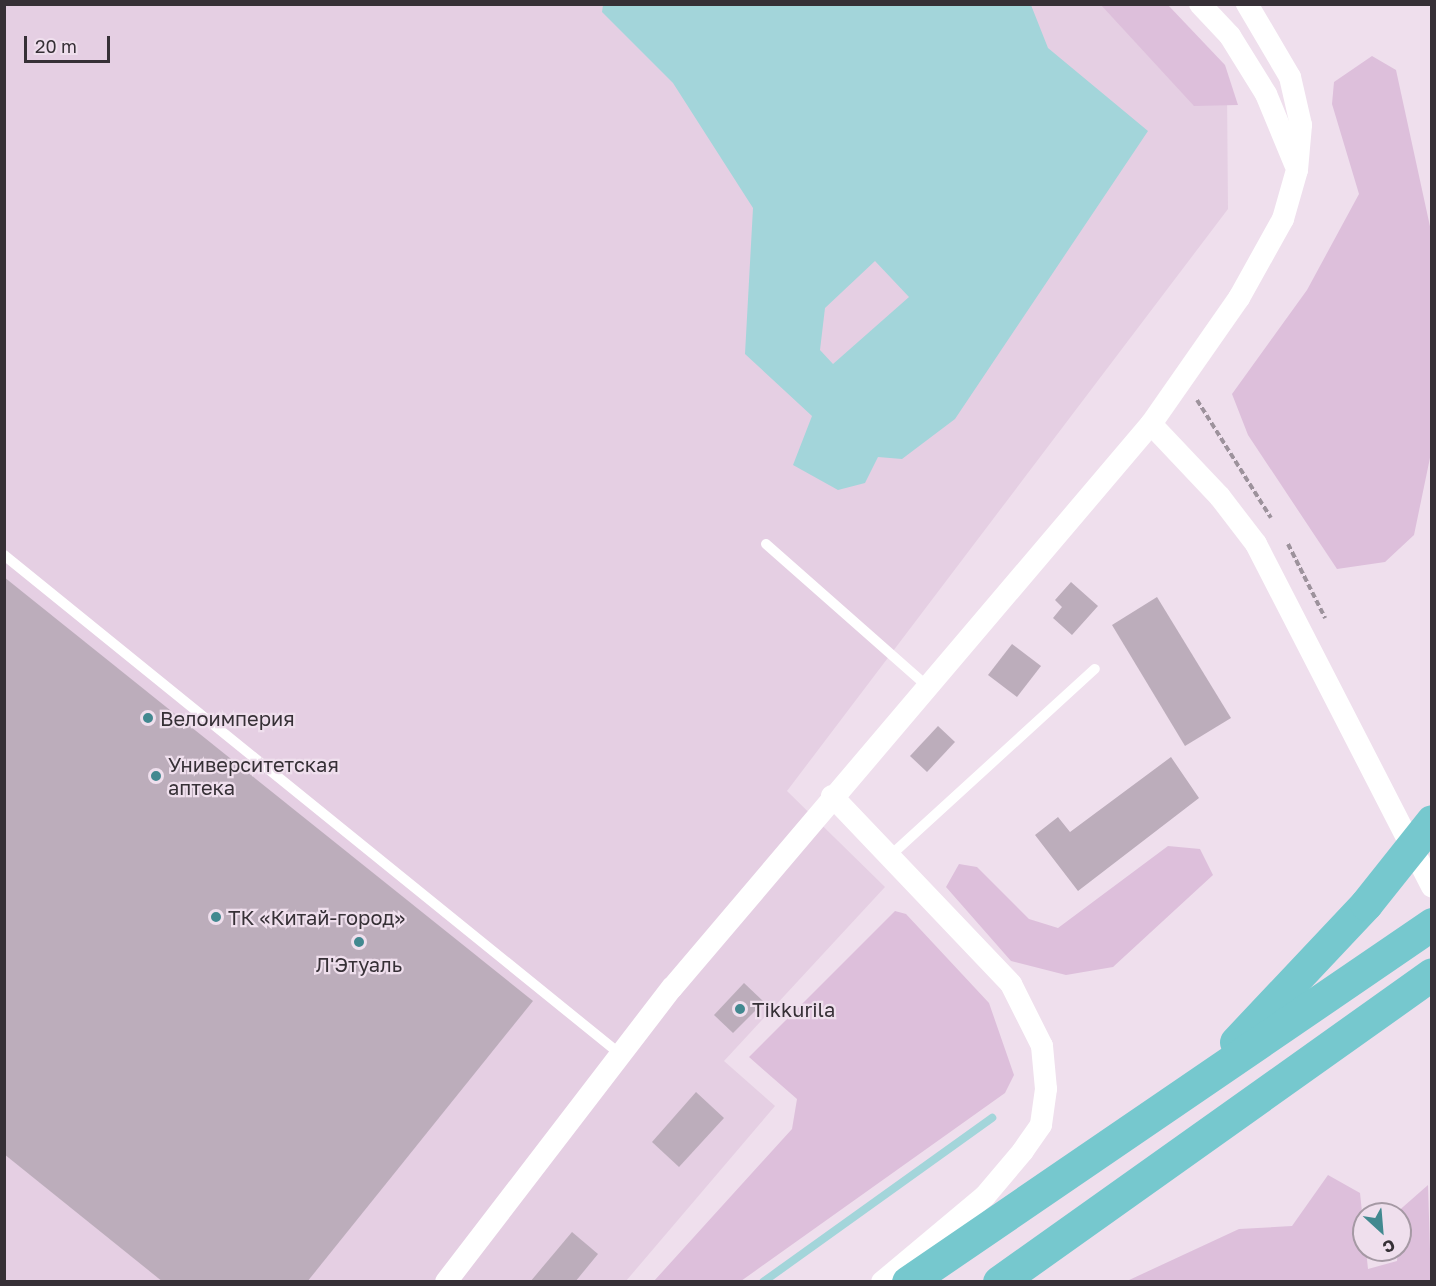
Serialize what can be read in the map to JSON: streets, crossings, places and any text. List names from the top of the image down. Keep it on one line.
{"places":["Велоимперия","Университетская аптека","ТК «Китай-город»","Л'Этуаль","Tikkurila"],"scale_bar":"20 m","north":"bottom right"}
